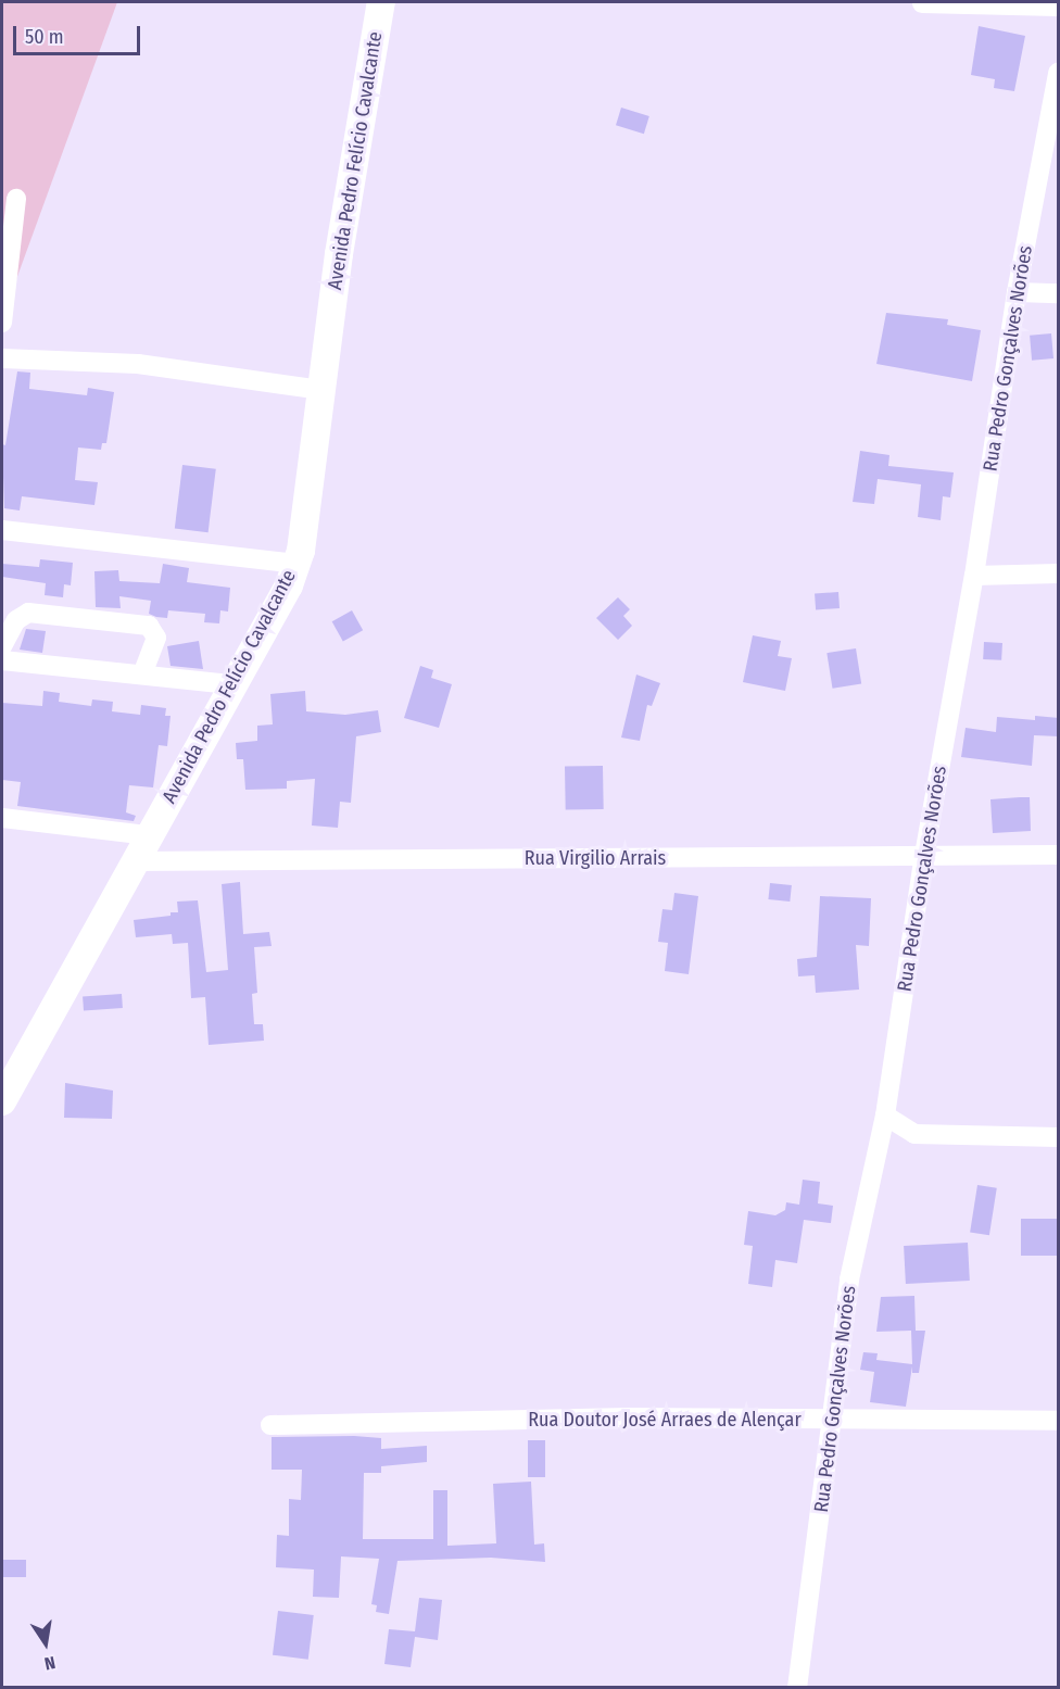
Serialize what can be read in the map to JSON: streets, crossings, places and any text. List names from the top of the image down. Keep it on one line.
{"streets":{"street":["Avenida Pedro Felício Cavalcante","Rua Pedro Gonçalves Norões","Rua Virgilio Arrais","Rua Doutor José Arraes de Alençar"]},"crossings":[["Avenida Pedro Felício Cavalcante","Rua Virgilio Arrais"],["Rua Pedro Gonçalves Norões","Rua Virgilio Arrais"],["Rua Pedro Gonçalves Norões","Rua Doutor José Arraes de Alençar"]],"scale_bar":"50 m","north":"bottom"}
